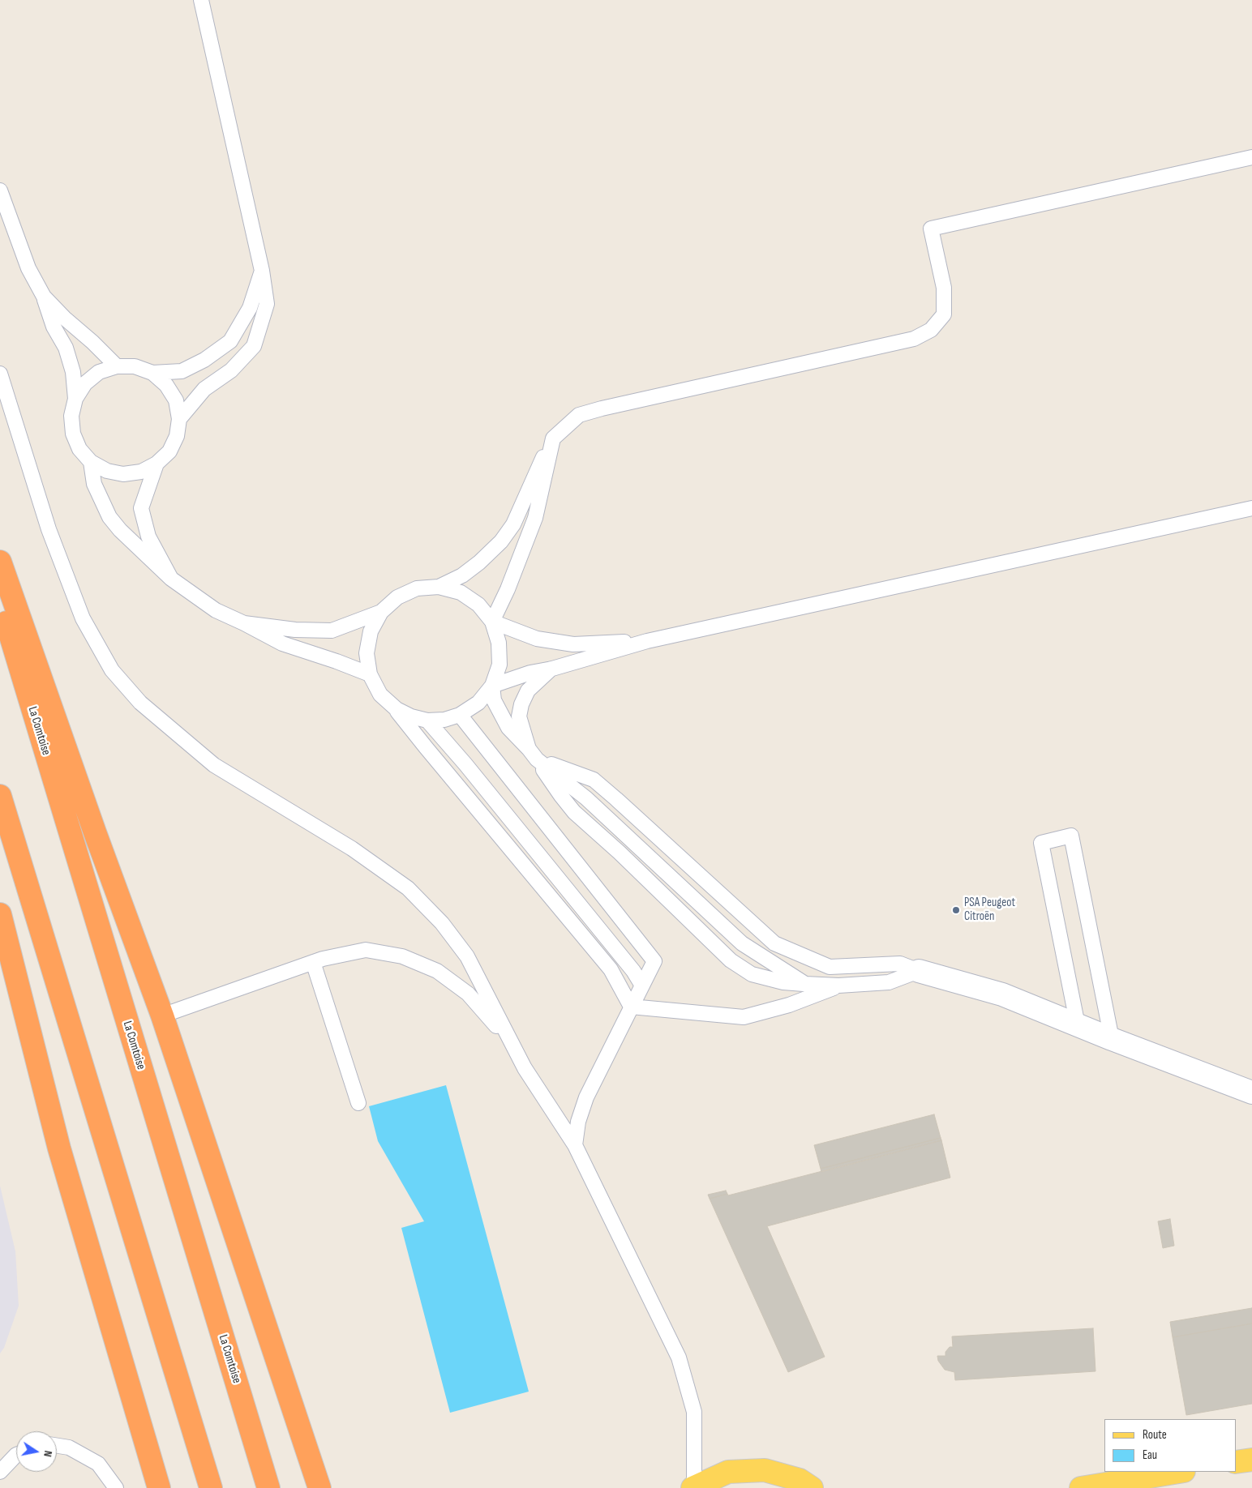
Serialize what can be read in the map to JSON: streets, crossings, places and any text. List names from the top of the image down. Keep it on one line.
{"streets":{"highway":["La Comtoise"]},"places":["PSA Peugeot Citroën"],"legend":["Route","Eau"],"north":"right"}
